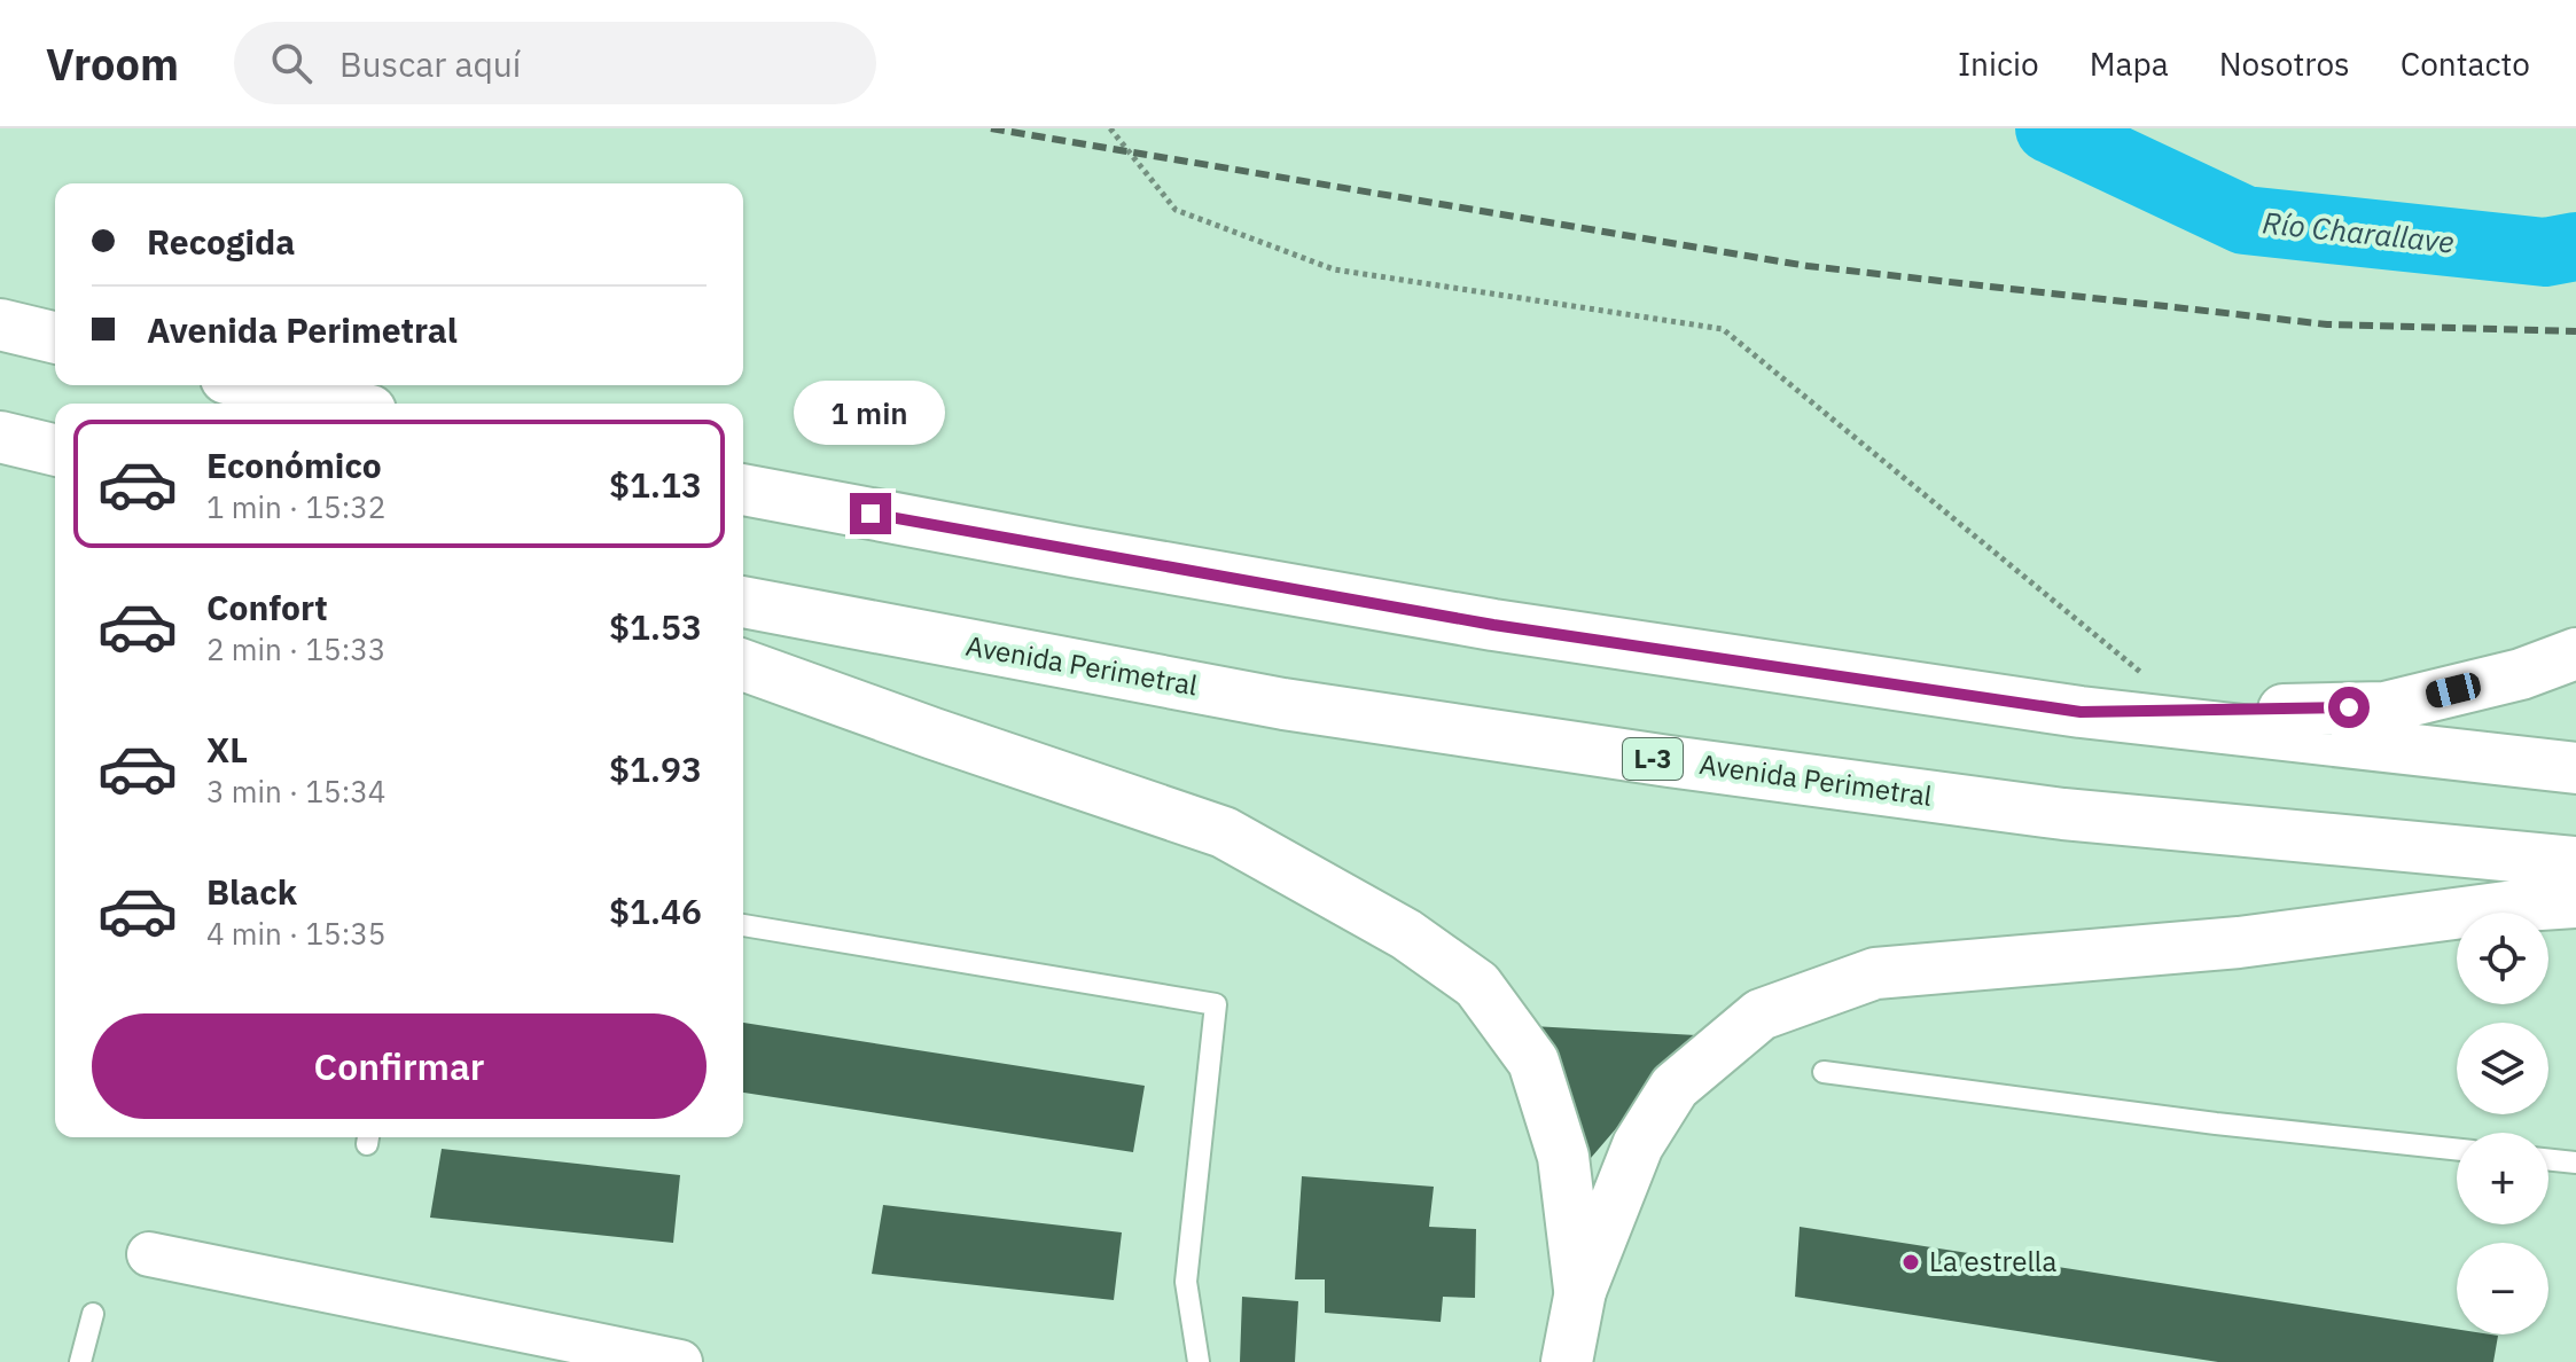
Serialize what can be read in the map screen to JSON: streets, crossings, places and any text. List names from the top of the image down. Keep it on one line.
{"streets":{"main road":["Avenida Perimetral","L-3"]},"water":["Río Charallave"],"places":["La estrella"],"page":{"header":"Vroom","search":"Buscar aquí","nav":["Inicio","Mapa","Nosotros","Contacto"],"banner":["Recogida","Avenida Perimetral"],"bubble":"1 min","list":[{"name":"Económico","note":"1 min · 15:32","value":"$1.13"},{"name":"Confort","note":"2 min · 15:33","value":"$1.53"},{"name":"XL","note":"3 min · 15:34","value":"$1.93"},{"name":"Black","note":"4 min · 15:35","value":"$1.46"}],"map_buttons":["+","−"],"buttons":"Confirmar"}}
